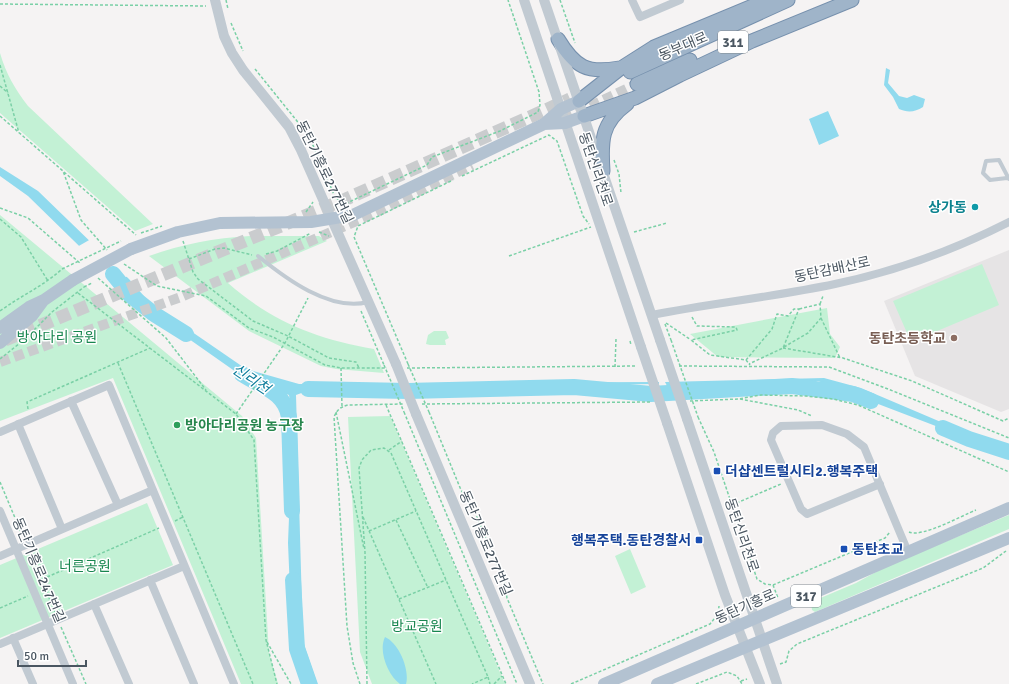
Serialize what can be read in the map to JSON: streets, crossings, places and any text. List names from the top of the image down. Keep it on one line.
{"streets":{"highway":["311","동부대로"],"main road":["317","동탄기흥로"],"street":["동탄신리천로","동탄기흥로277번길","동탄감배산로","동탄기흥로247번길"]},"crossings":[["동탄신리천로","동탄감배산로"],["동탄신리천로","317"],["동탄신리천로","동탄기흥로"]],"water":["신리천"],"parks":["방아다리 공원","너른공원","방교공원"],"places":{"other":["상가동","동탄초등학교","방아다리공원 농구장"],"transit":["더샵센트럴시티2.행복주택","행복주택.동탄경찰서","동탄초교"]},"scale_bar":"50 m"}
